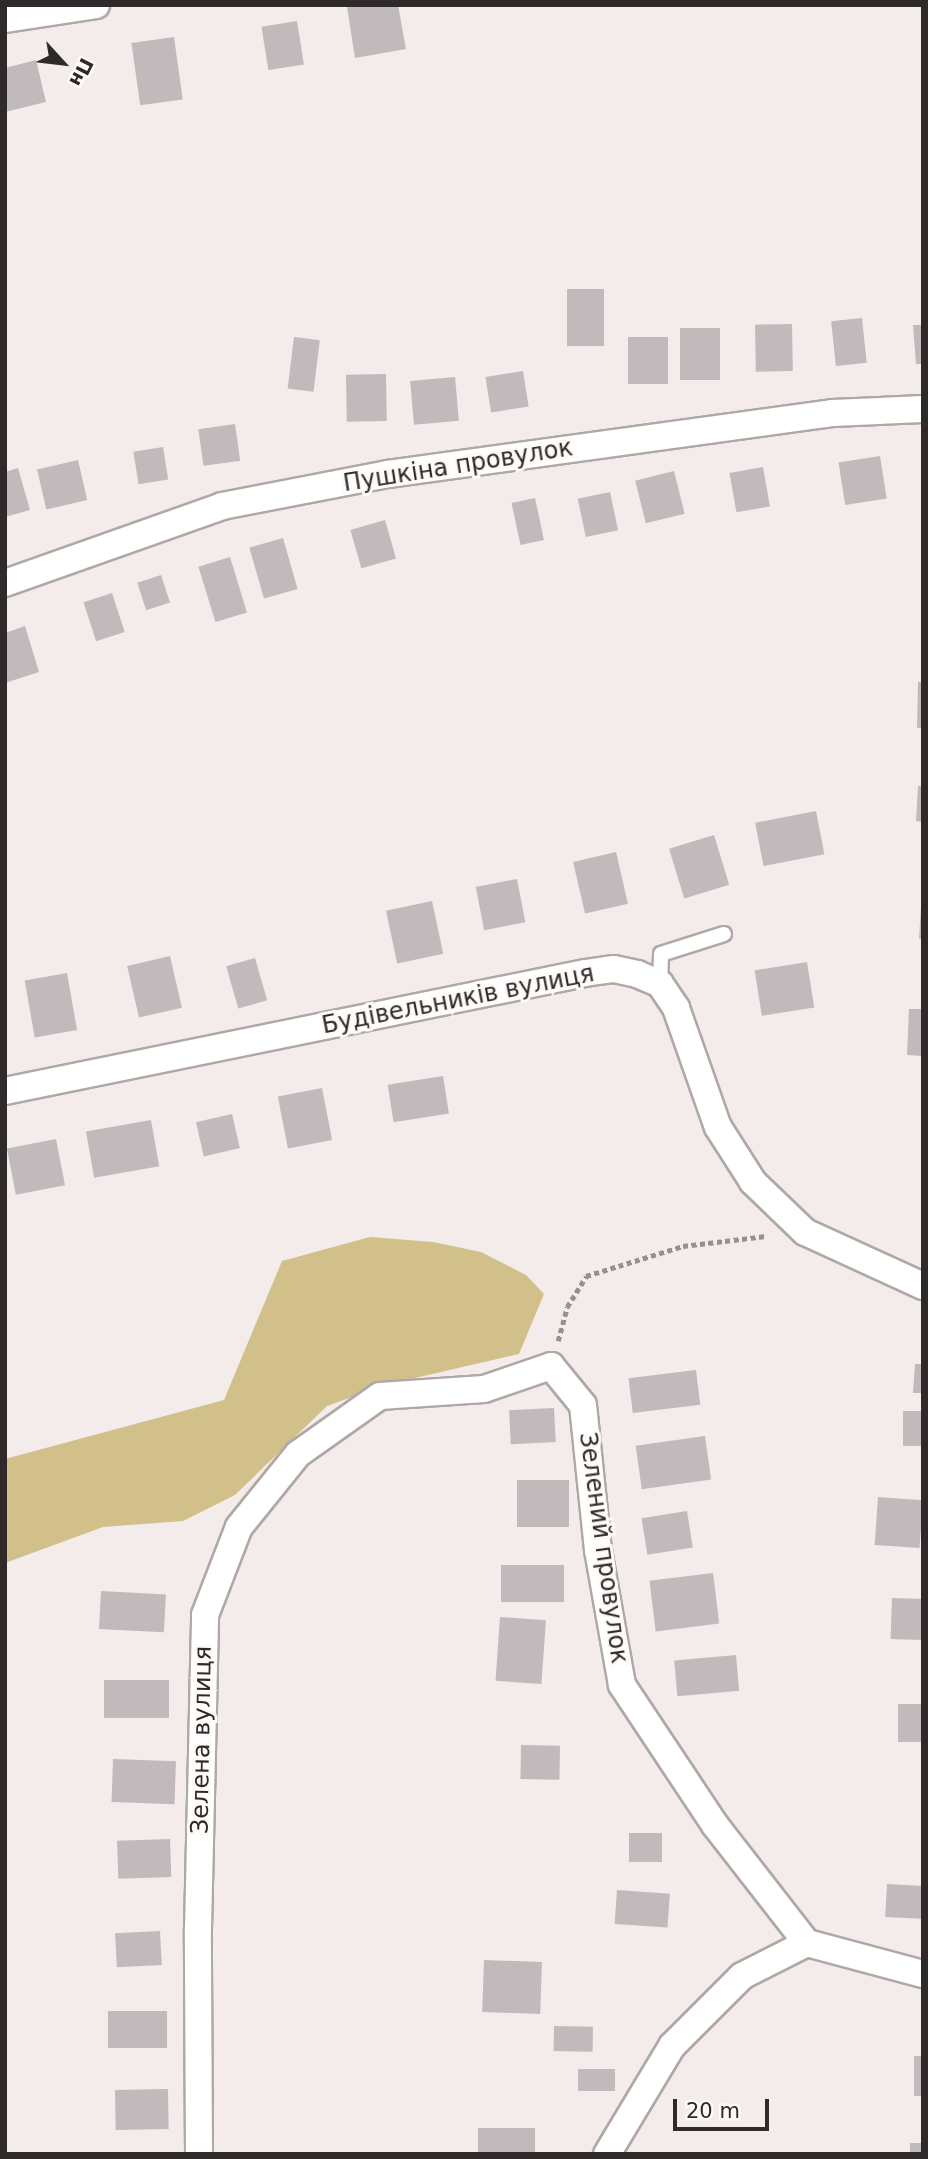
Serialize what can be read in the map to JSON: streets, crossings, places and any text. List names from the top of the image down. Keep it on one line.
{"streets":{"street":["Пушкіна провулок","Будівельників вулиця","Зелений провулок","Зелена вулиця"]},"crossings":[["Зелений провулок","Зелена вулиця"]],"scale_bar":"20 m","north":"bottom right"}
